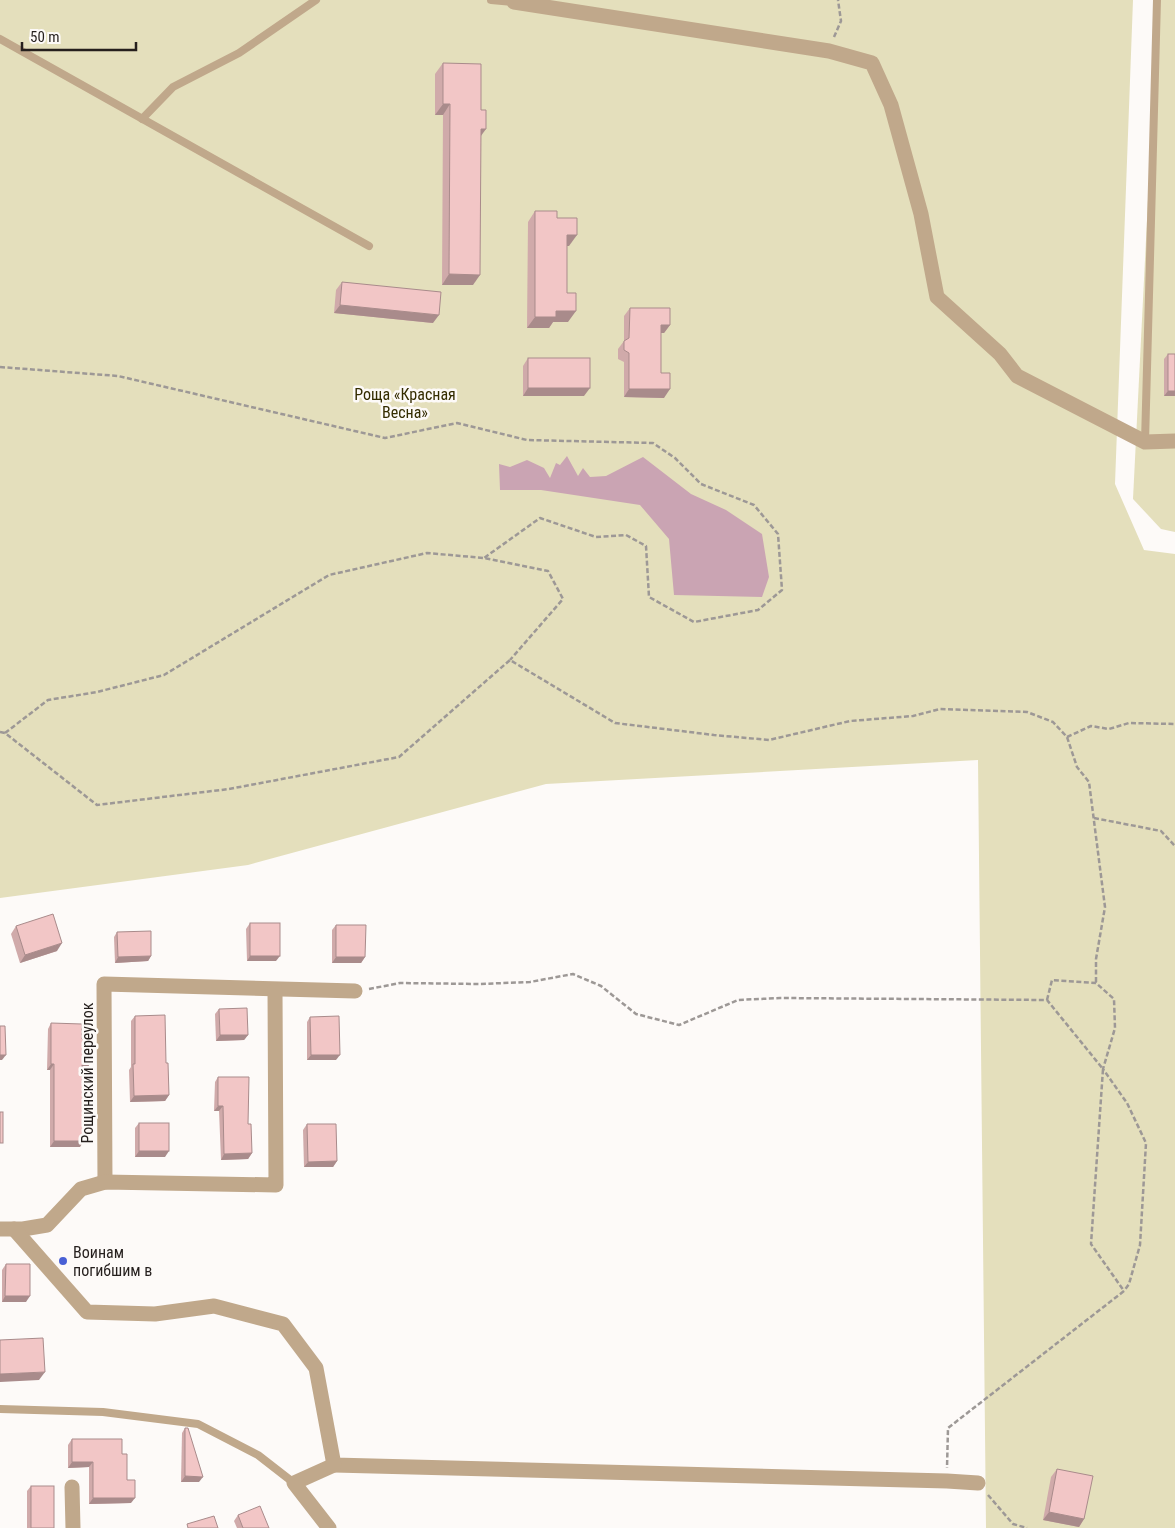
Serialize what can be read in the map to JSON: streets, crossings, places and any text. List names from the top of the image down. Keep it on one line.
{"streets":{"street":["Рощинский переулок"]},"parks":["Роща «Красная Весна»"],"places":["Воинам погибшим в"],"scale_bar":"50 m"}
